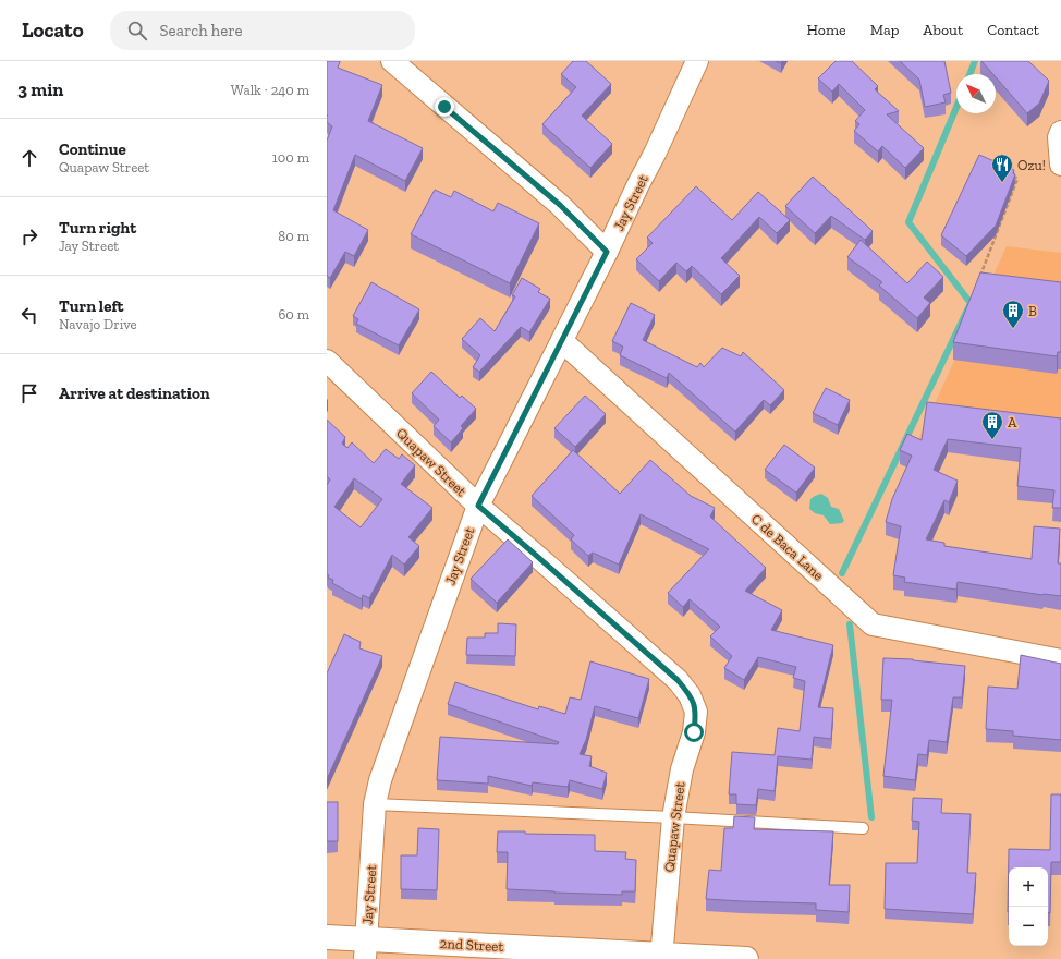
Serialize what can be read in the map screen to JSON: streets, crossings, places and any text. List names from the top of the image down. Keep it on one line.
{"streets":{"street":["Jay Street","Quapaw Street","C de Baca Lane","2nd Street"]},"crossings":[["Jay Street","Quapaw Street"],["Jay Street","C de Baca Lane"],["Jay Street","2nd Street"],["Quapaw Street","2nd Street"]],"places":{"restaurant":["Ozu!"],"building":["B","A"]},"north":"top left","page":{"header":"Locato","search":"Search here","nav":["Home","Map","About","Contact"],"heading":["3 min","Walk · 240 m"],"list":[["Continue","Quapaw Street","100 m"],["Turn right","Jay Street","80 m"],["Turn left","Navajo Drive","60 m"],"Arrive at destination"],"map_buttons":["+","−"]}}
